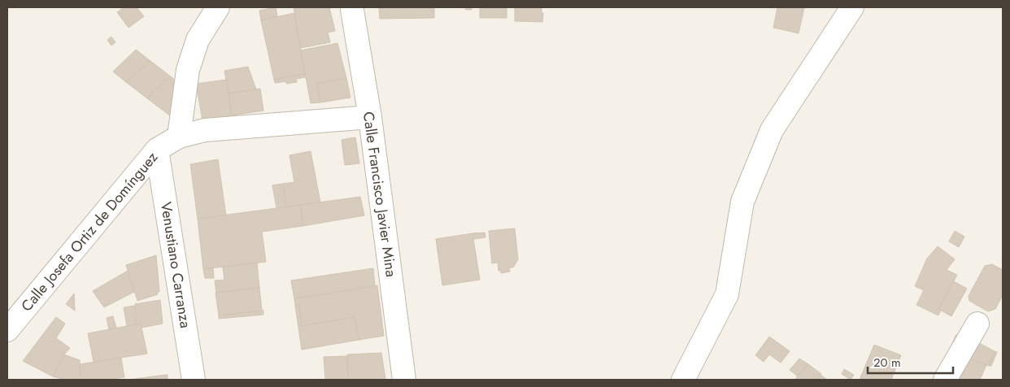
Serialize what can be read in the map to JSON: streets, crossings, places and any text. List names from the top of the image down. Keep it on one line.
{"streets":{"street":["Calle Francisco Javier Mina","Calle Josefa Ortiz de Domínguez","Venustiano Carranza"]},"crossings":[["Calle Francisco Javier Mina","Calle Josefa Ortiz de Domínguez"],["Calle Josefa Ortiz de Domínguez","Venustiano Carranza"]],"scale_bar":"20 m"}
